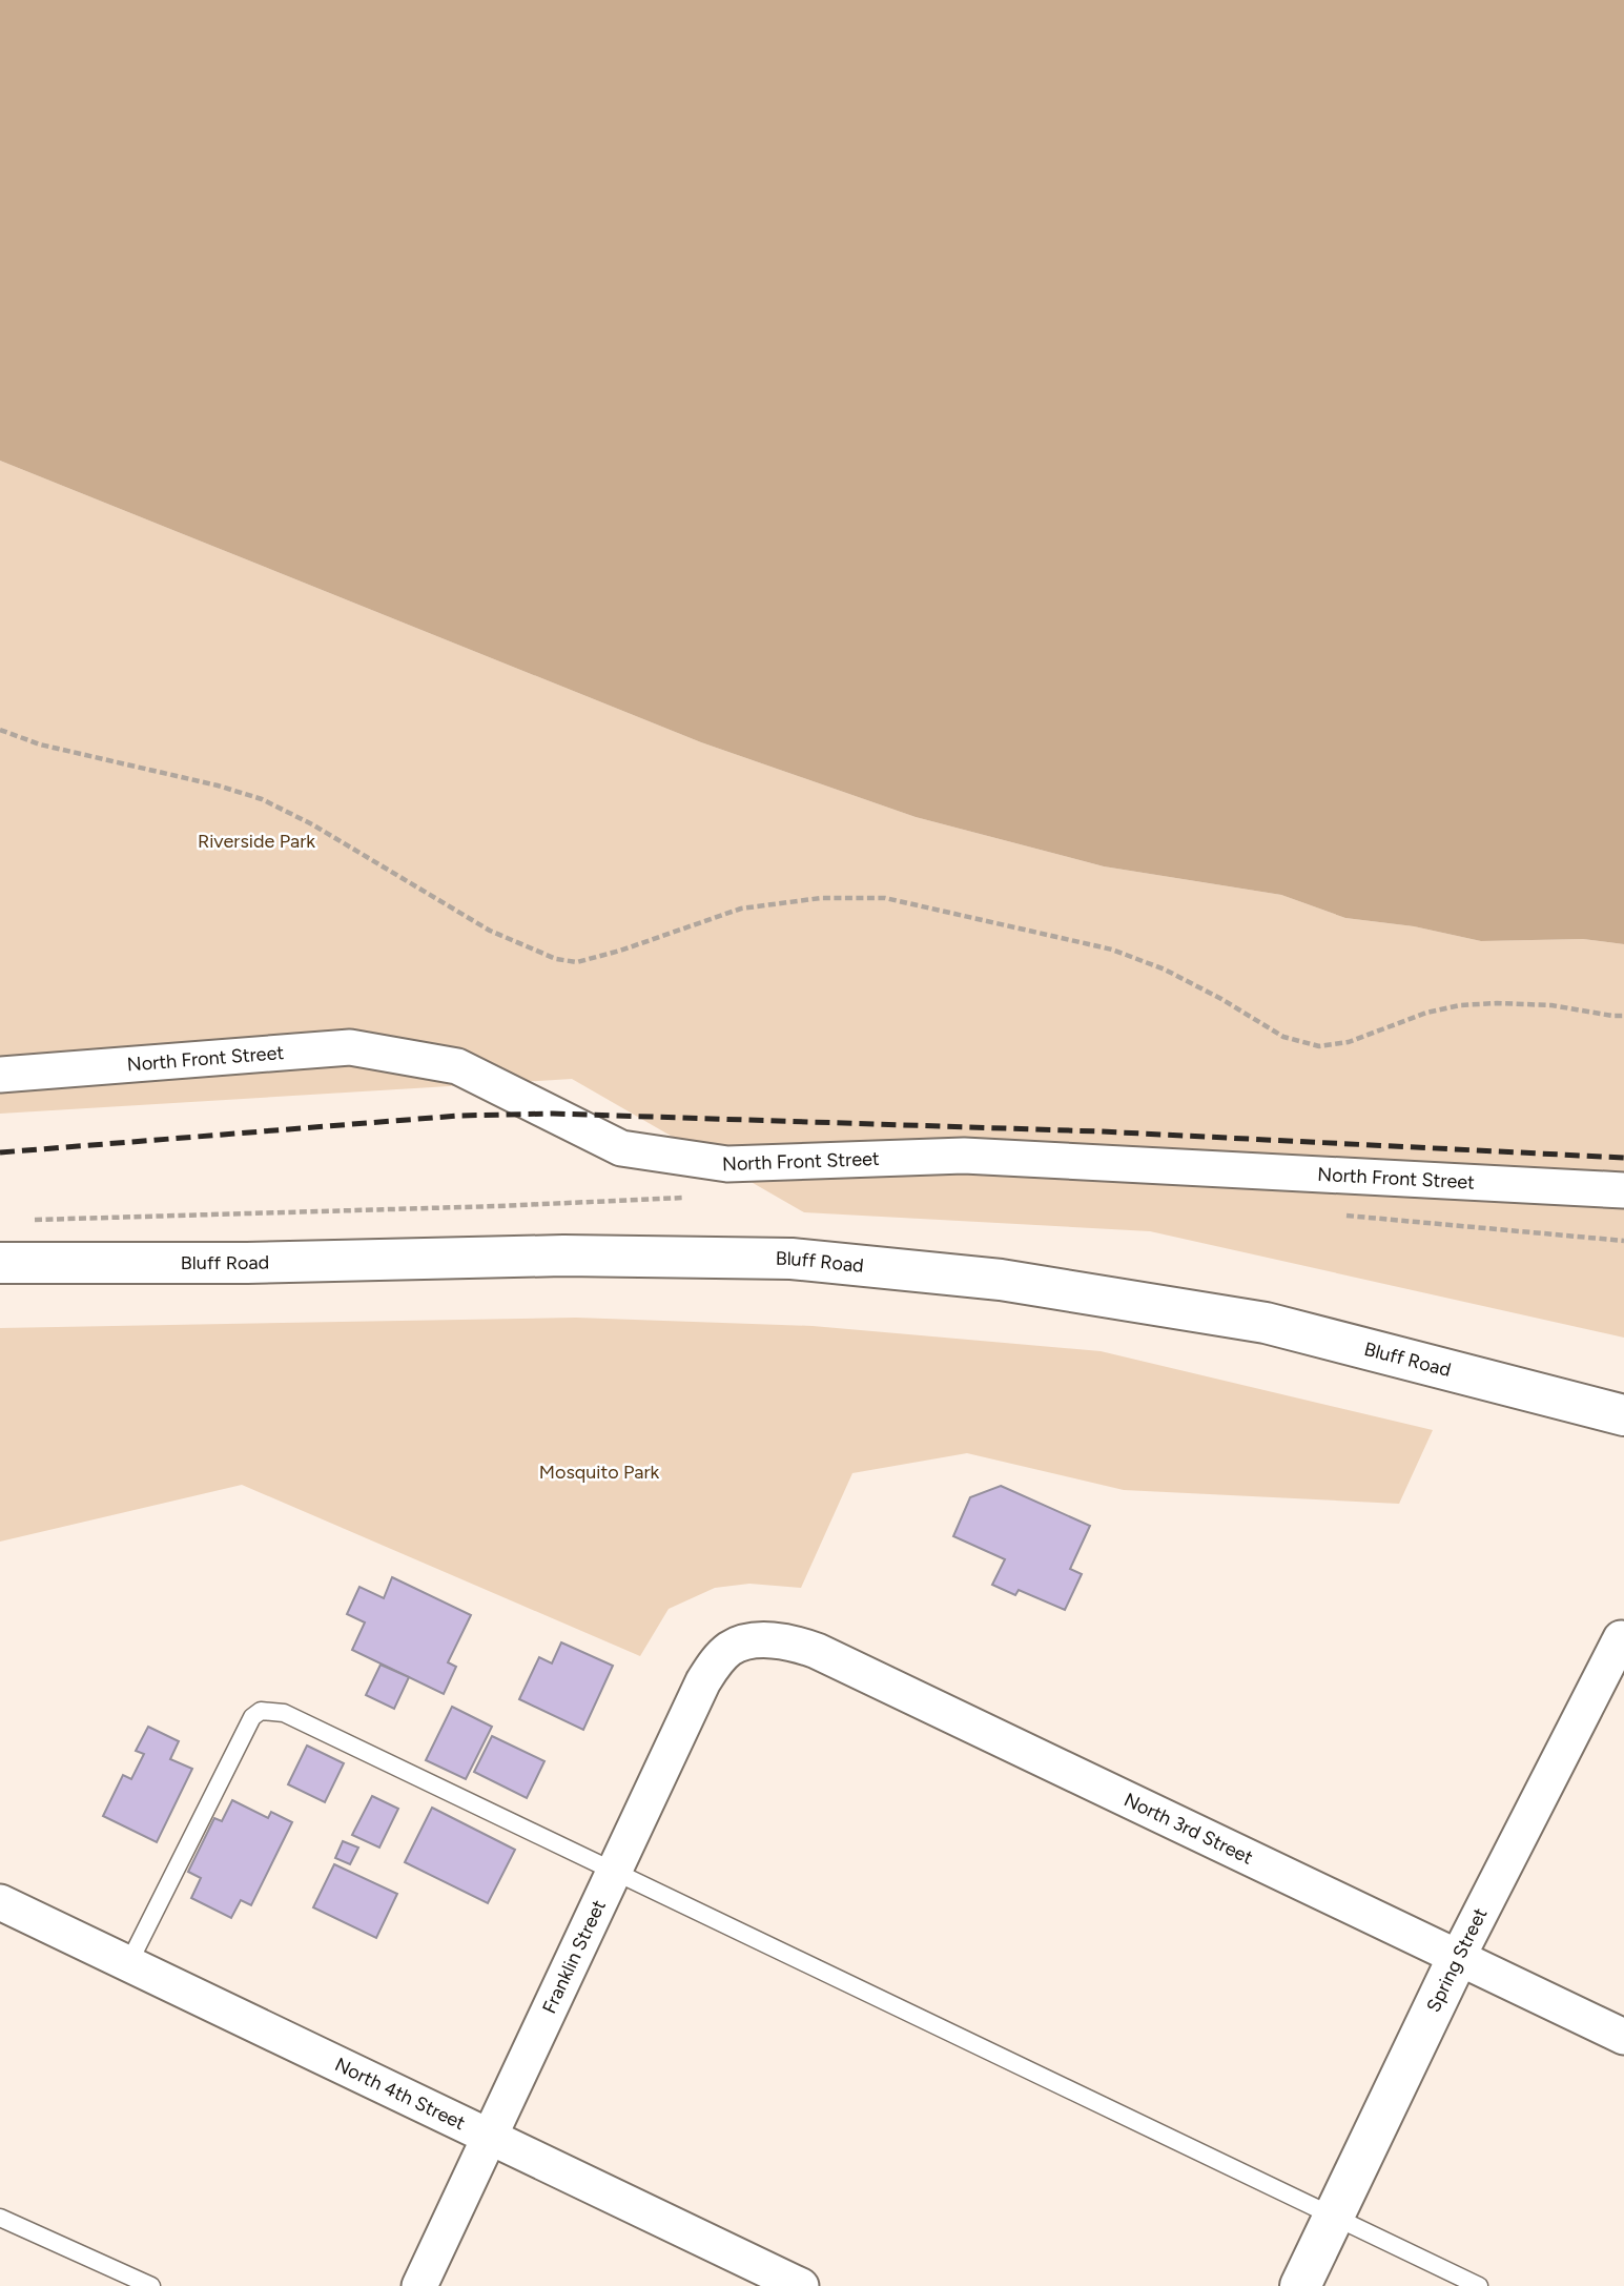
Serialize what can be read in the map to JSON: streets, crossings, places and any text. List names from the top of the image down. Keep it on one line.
{"streets":{"main road":["Bluff Road","Spring Street"],"street":["North Front Street","North 3rd Street","Franklin Street","North 4th Street"]},"crossings":[["North 3rd Street","Franklin Street"],["North 3rd Street","Spring Street"],["Franklin Street","North 4th Street"]],"parks":["Riverside Park","Mosquito Park"]}
